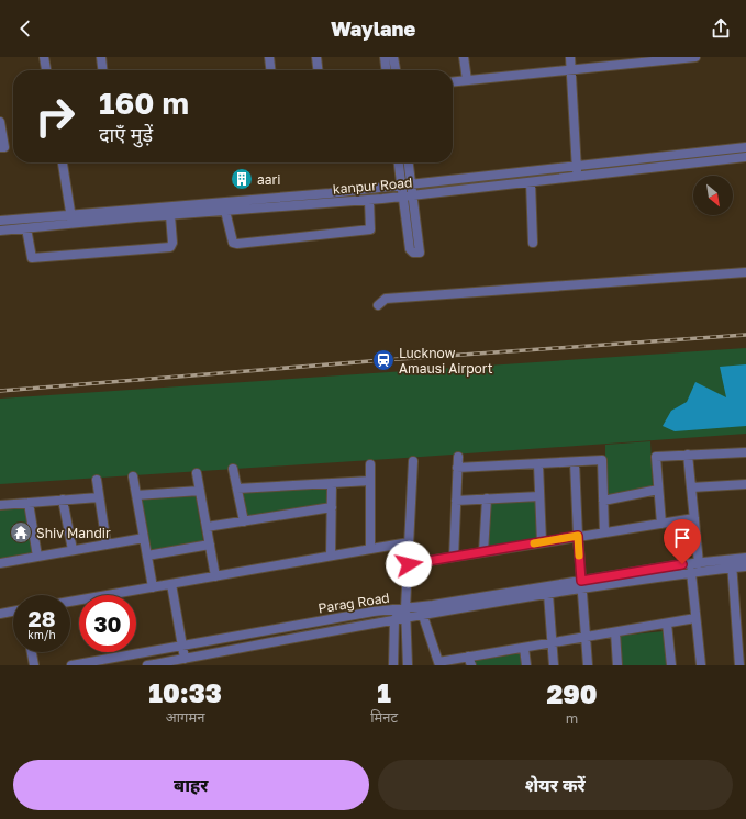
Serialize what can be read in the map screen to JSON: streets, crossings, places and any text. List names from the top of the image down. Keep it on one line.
{"streets":{"street":["kanpur Road","Parag Road"]},"places":{"building":["aari"],"station":["Lucknow Amausi Airport"],"temple":["Shiv Mandir"]},"north":"bottom right","page":{"header":"Waylane","turn":["160 m","दाएँ मुड़ें"],"speed":"28 km/h","limit":"30","eta":["10:33","आगमन","1","मिनट","290","m"],"buttons":["बाहर","शेयर करें"]}}
